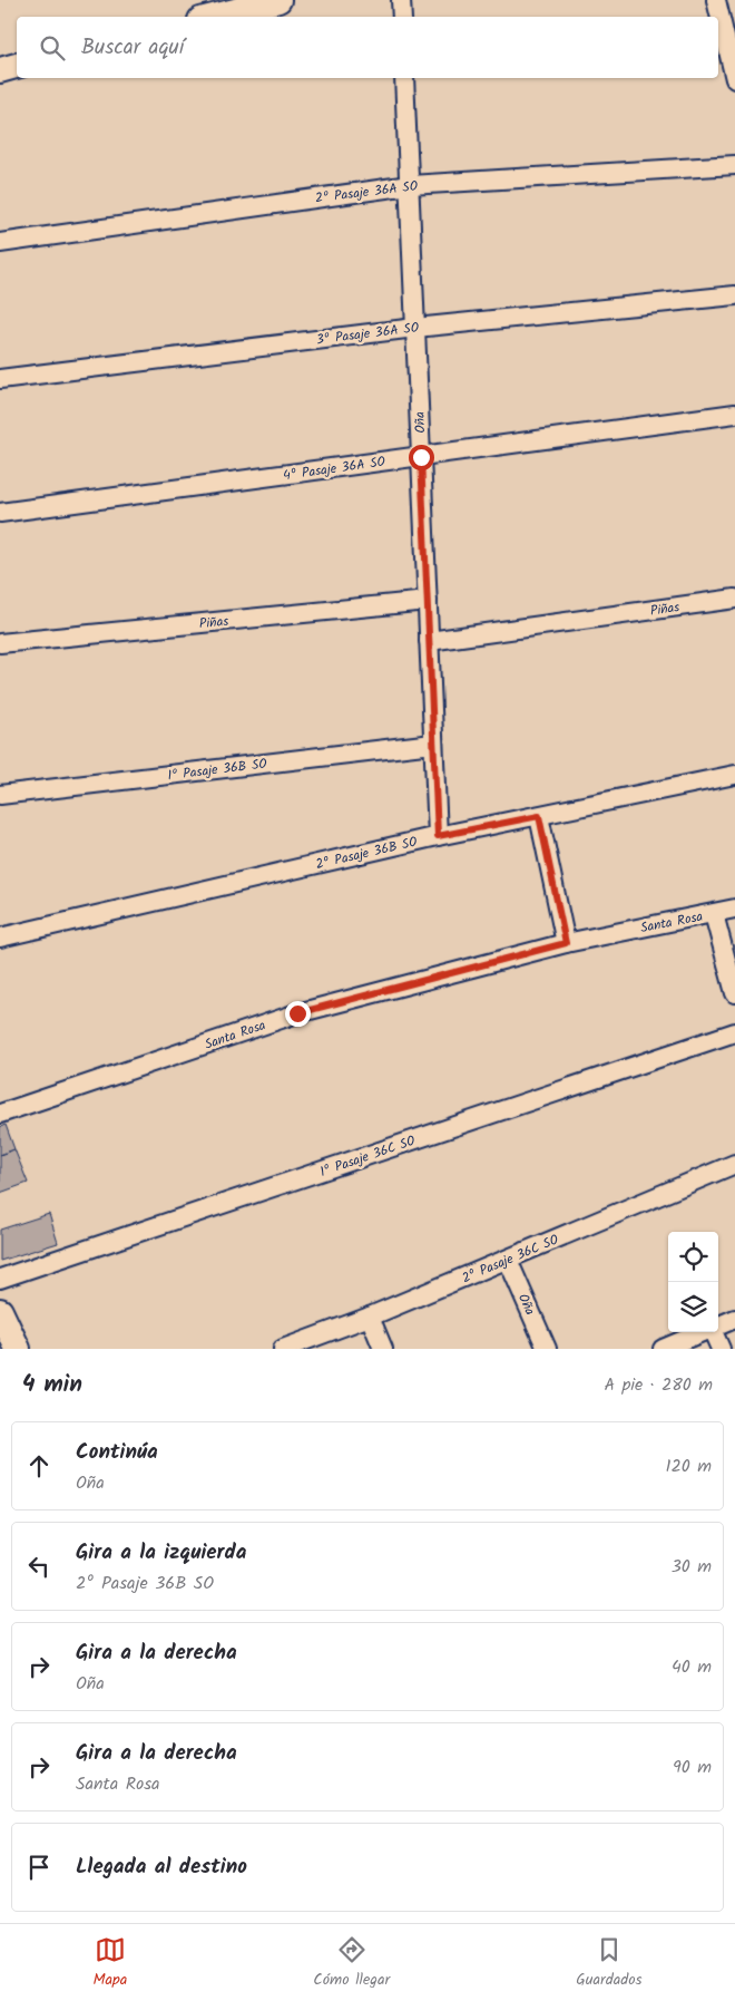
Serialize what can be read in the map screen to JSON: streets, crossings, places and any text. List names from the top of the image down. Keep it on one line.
{"streets":{"street":["2º Pasaje 36A SO","3º Pasaje 36A SO","Oña","4º Pasaje 36A SO","Piñas","1º Pasaje 36B SO","2º Pasaje 36B SO","Santa Rosa","1º Pasaje 36C SO","2º Pasaje 36C SO"]},"crossings":[["2º Pasaje 36A SO","Oña"],["3º Pasaje 36A SO","Oña"],["Oña","4º Pasaje 36A SO"],["Oña","Piñas"],["Oña","1º Pasaje 36B SO"],["Oña","2º Pasaje 36B SO"],["Oña","2º Pasaje 36C SO"]],"page":{"search":"Buscar aquí","heading":["4 min","A pie · 280 m"],"list":[["Continúa","Oña","120 m"],["Gira a la izquierda","2º Pasaje 36B SO","30 m"],["Gira a la derecha","Oña","40 m"],["Gira a la derecha","Santa Rosa","90 m"],"Llegada al destino"],"nav":["Mapa","Cómo llegar","Guardados"]}}
